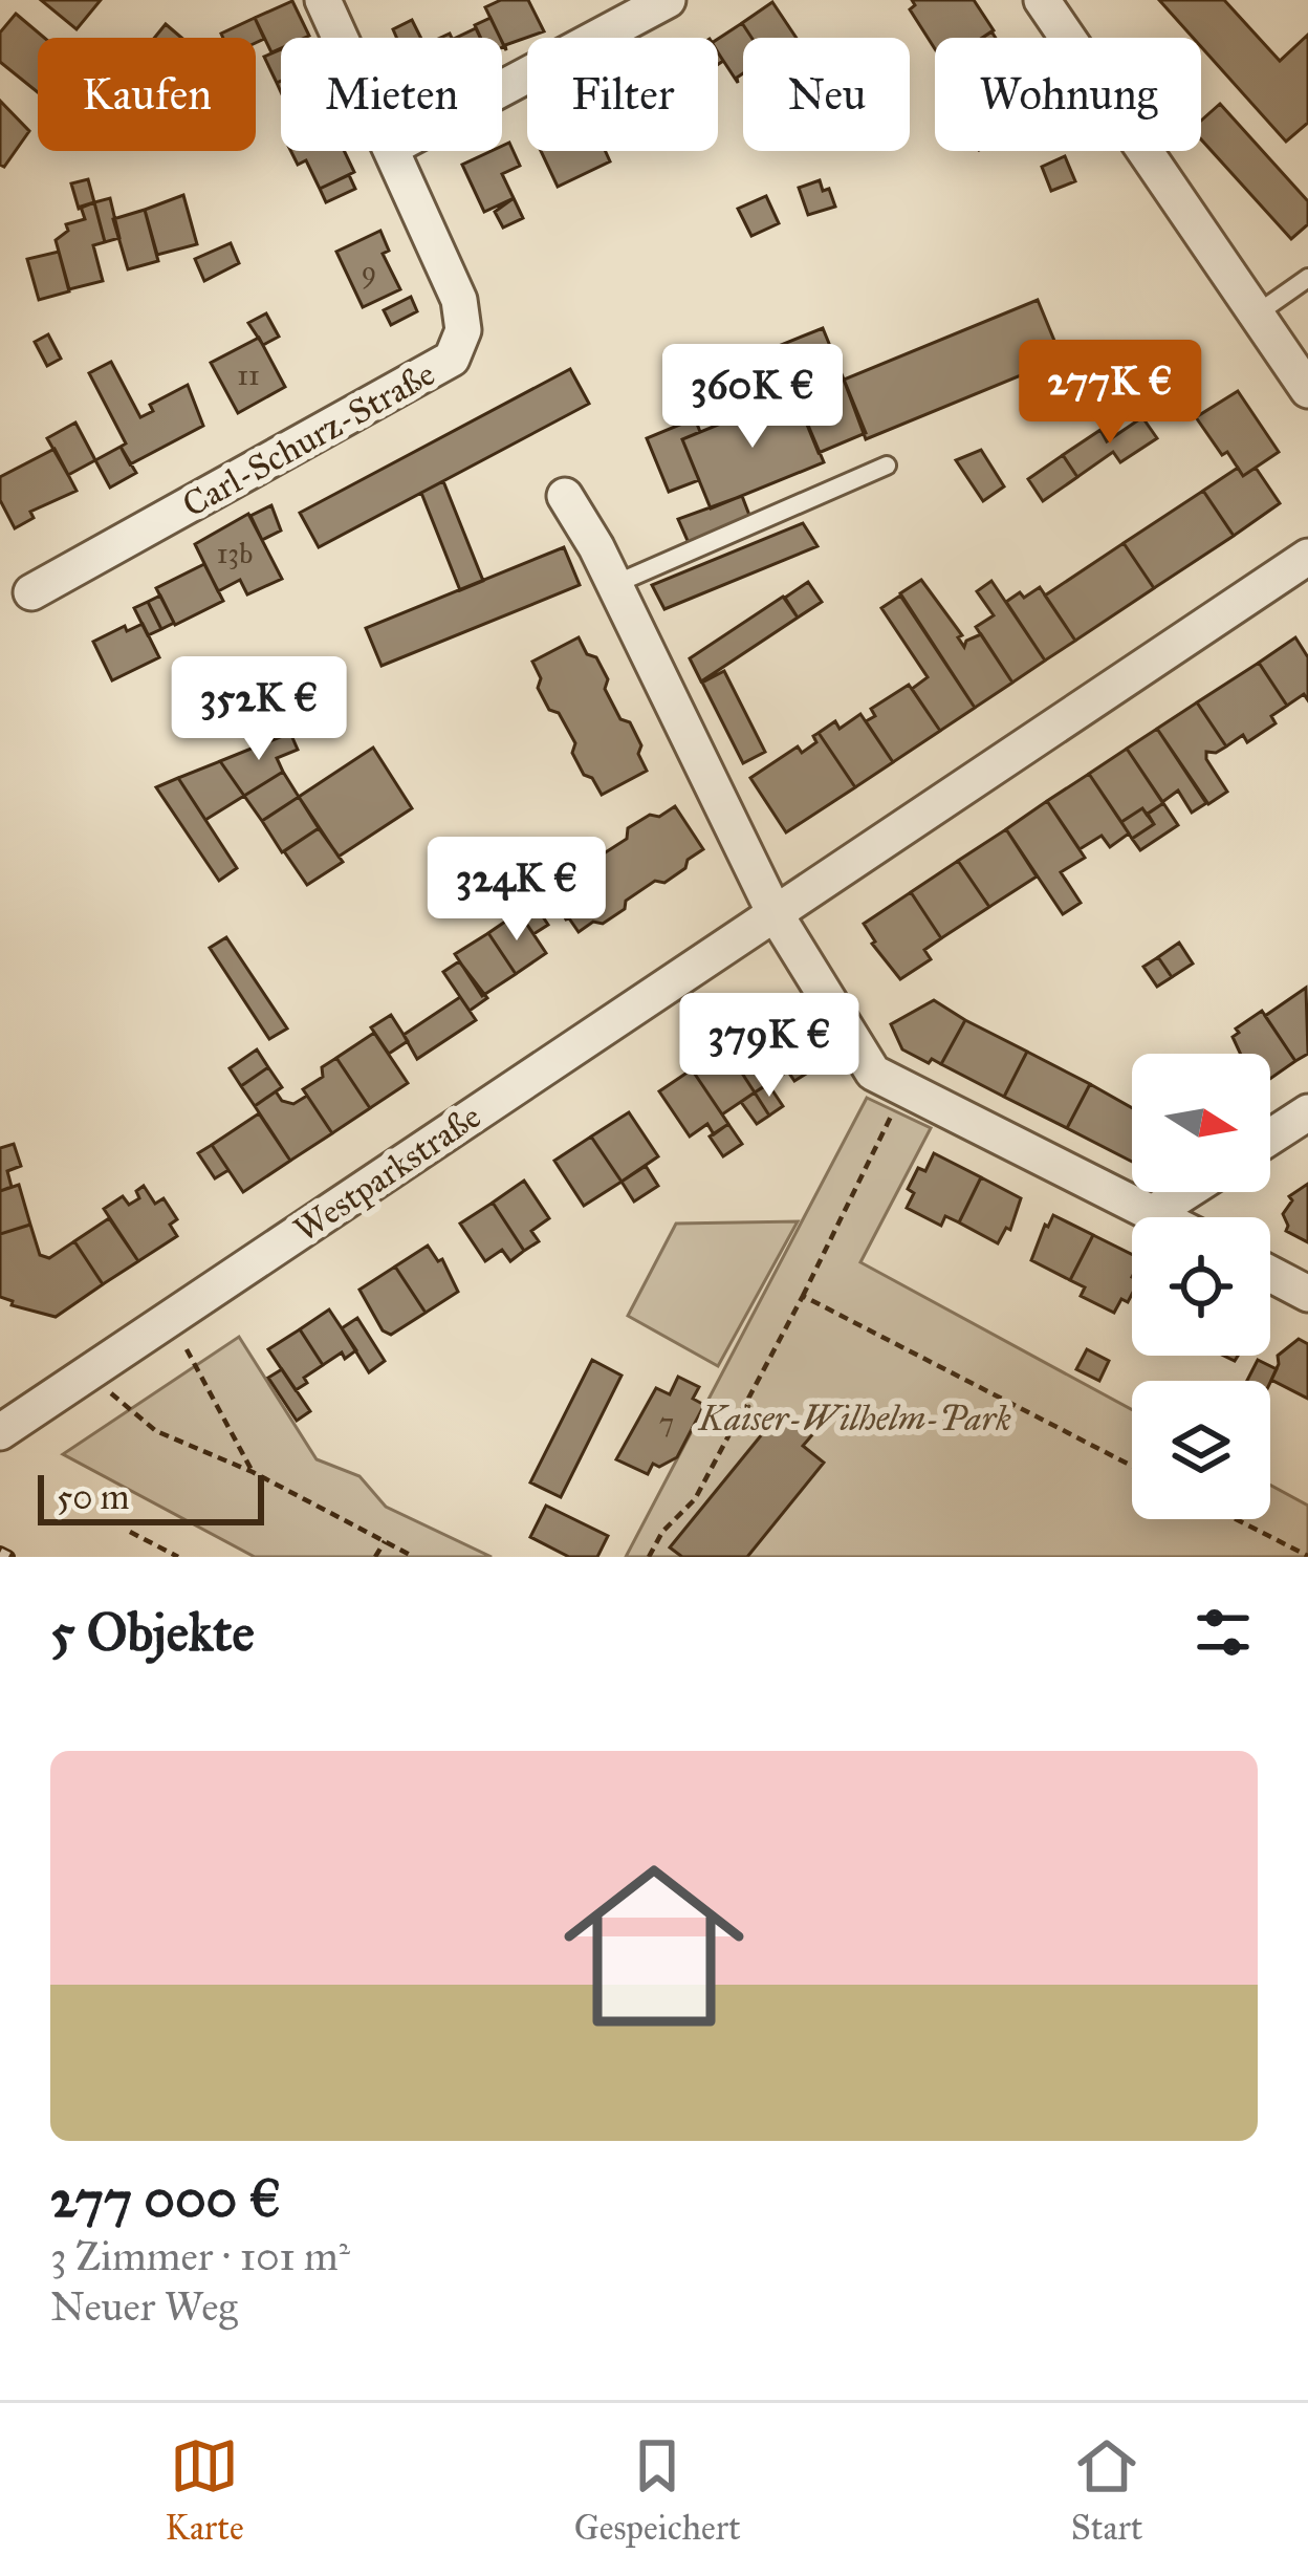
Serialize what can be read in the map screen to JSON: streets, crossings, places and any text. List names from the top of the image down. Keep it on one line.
{"streets":{"street":["Carl-Schurz-Straße","Westparkstraße"]},"parks":["Kaiser-Wilhelm-Park"],"house_numbers":["9","11","13b","7"],"scale_bar":"50 m","north":"right","page":{"chip":["Kaufen","Mieten","Filter","Neu","Wohnung"],"price":["277K €","360K €","352K €","324K €","379K €"],"scale":"50 m","heading":"5 Objekte","list":[{"name":"277 000 €","note":"3 Zimmer · 101 m² · Neuer Weg"}],"tabs":["Karte","Gespeichert","Start"]}}
